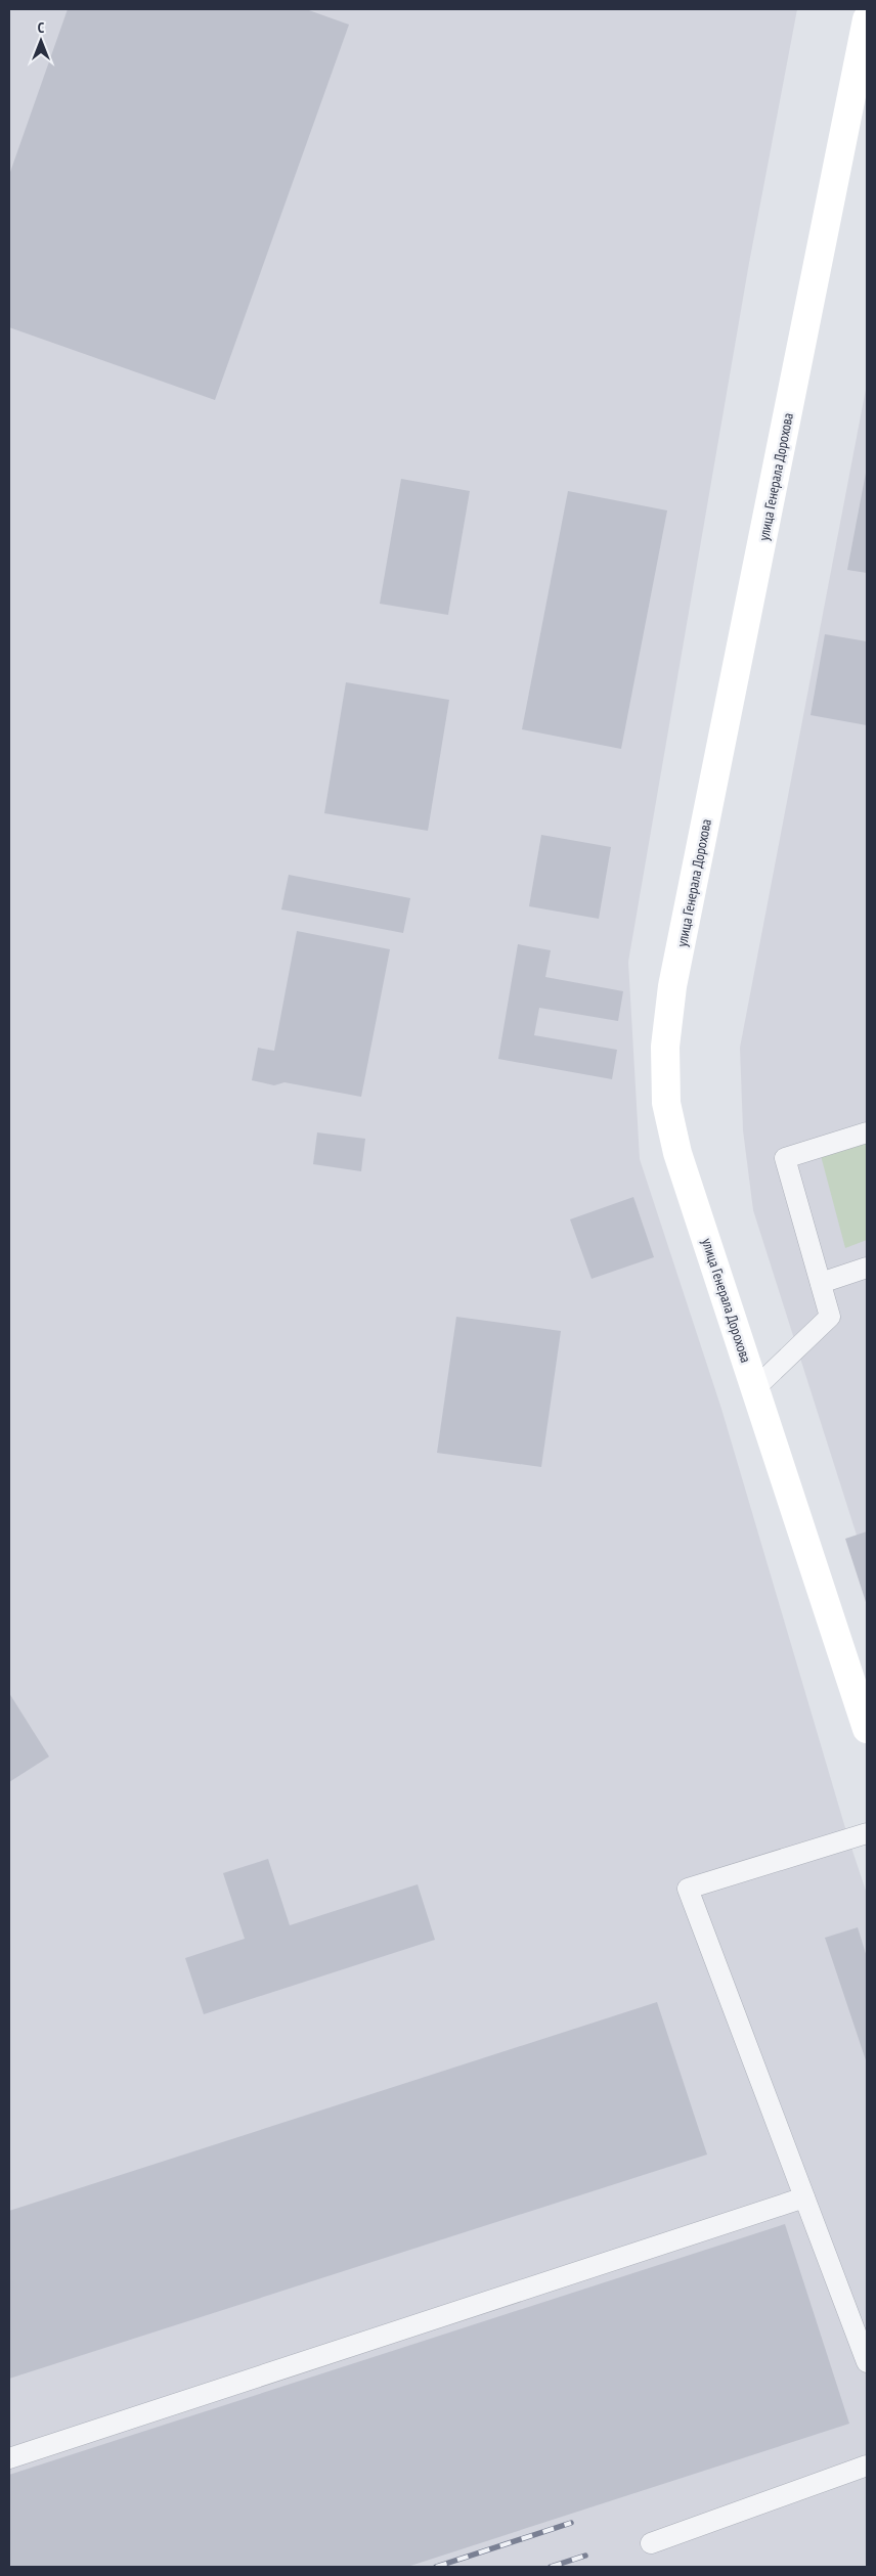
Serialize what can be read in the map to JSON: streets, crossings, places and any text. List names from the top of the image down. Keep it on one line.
{"streets":{"street":["улица Генерала Дорохова"]},"north":"top"}
